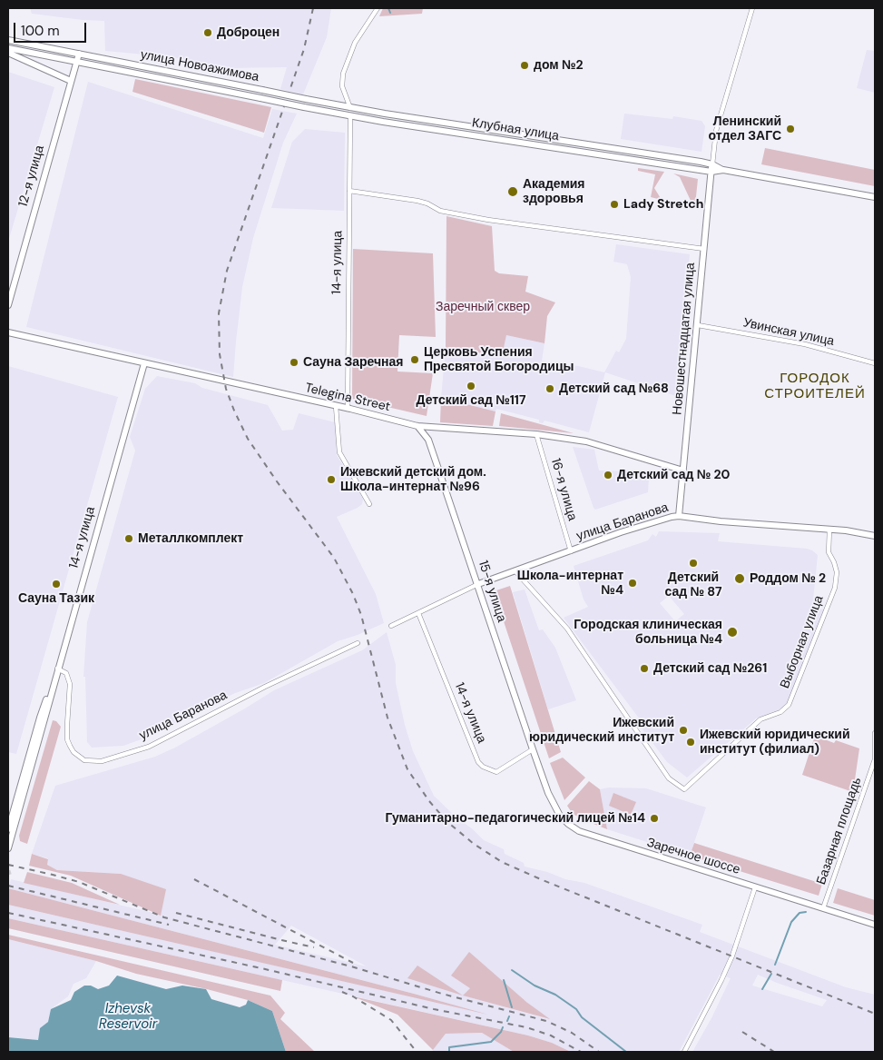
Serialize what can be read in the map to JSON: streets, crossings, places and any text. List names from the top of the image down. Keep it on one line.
{"streets":{"main road":["улица Новоажимова","Клубная улица","12-я улица","14-я улица","Новошестнадцатая улица","Telegina Street","улица Баранова","15-я улица","Заречное шоссе"],"street":["Увинская улица","16-я улица","Выборная улица","Базарная площадь"]},"crossings":[["улица Новоажимова","Клубная улица"],["улица Новоажимова","12-я улица"],["Клубная улица","14-я улица"],["Клубная улица","Новошестнадцатая улица"],["14-я улица","Telegina Street"],["14-я улица","улица Баранова"],["14-я улица","15-я улица"],["Увинская улица","Новошестнадцатая улица"],["Новошестнадцатая улица","Telegina Street"],["Новошестнадцатая улица","улица Баранова"],["Telegina Street","16-я улица"],["Telegina Street","15-я улица"],["16-я улица","улица Баранова"],["улица Баранова","15-я улица"],["улица Баранова","Выборная улица"],["15-я улица","Заречное шоссе"],["Базарная площадь","Заречное шоссе"]],"districts":["ГОРОДОК СТРОИТЕЛЕЙ"],"water":["Izhevsk Reservoir"],"parks":["Заречный сквер"],"places":["Доброцен","дом №2","Ленинский отдел ЗАГС","Академия здоровья","Lady Stretch","Церковь Успения Пресвятой Богородицы","Сауна Заречная","Детский сад №117","Детский сад №68","Детский сад № 20","Ижевский детский дом. Школа-интернат №96","Металлкомплект","Детский сад № 87","Роддом № 2","Школа-интернат №4","Сауна Тазик","Городская клиническая больница №4","Детский сад №261","Ижевский юридический институт","Ижевский юридический институт (филиал)","Гуманитарно-педагогический лицей №14"],"scale_bar":"100 m"}
